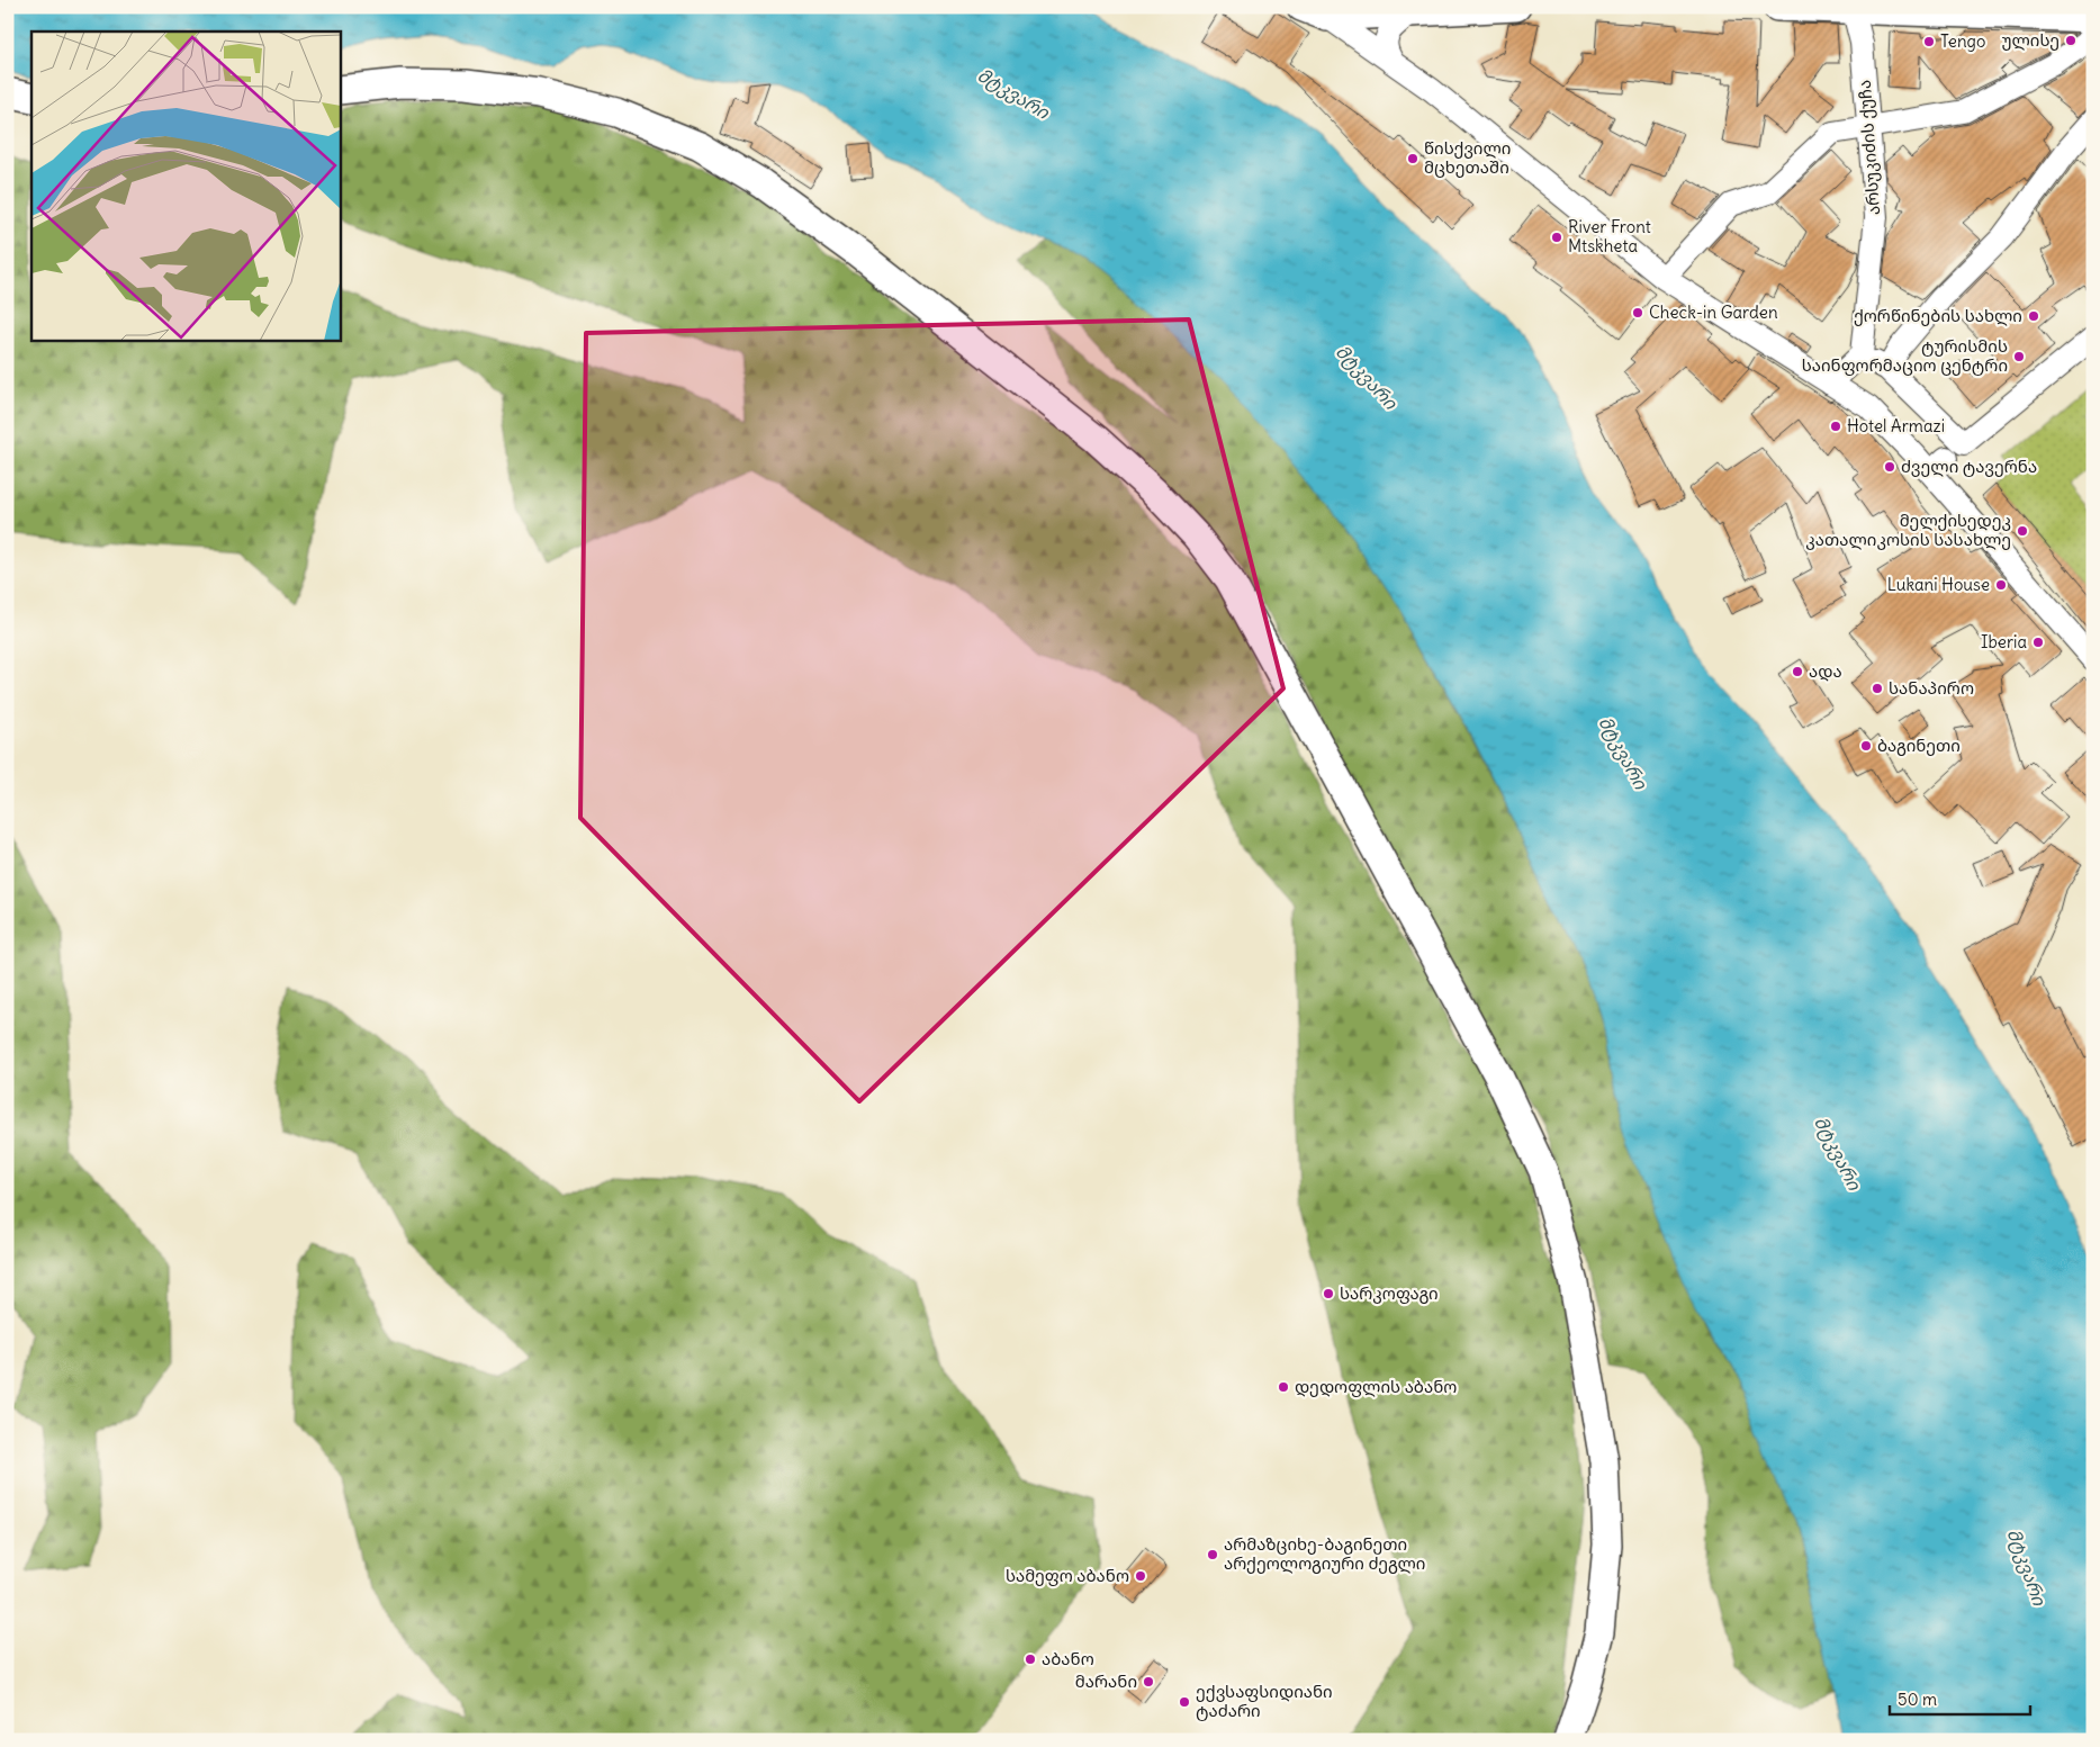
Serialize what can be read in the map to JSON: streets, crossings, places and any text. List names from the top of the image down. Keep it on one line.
{"streets":{"street":["არსუკიძის ქუჩა"]},"water":["მტკვარი"],"places":["ულისე","Tengo","წისქვილი მცხეთაში","River Front Mtskheta","Check-in Garden","ქორწინების სახლი","ტურისმის საინფორმაციო ცენტრი","Hotel Armazi","ძველი ტავერნა","მელქისედეკ კათალიკოსის სასახლე","Lukani House","Iberia","ადა","სანაპირო","ბაგინეთი","სარკოფაგი","დედოფლის აბანო","არმაზციხე-ბაგინეთი არქეოლოგიური ძეგლი","სამეფო აბანო","აბანო","მარანი","ექვსაფსიდიანი ტაძარი"],"scale_bar":"50 m"}
